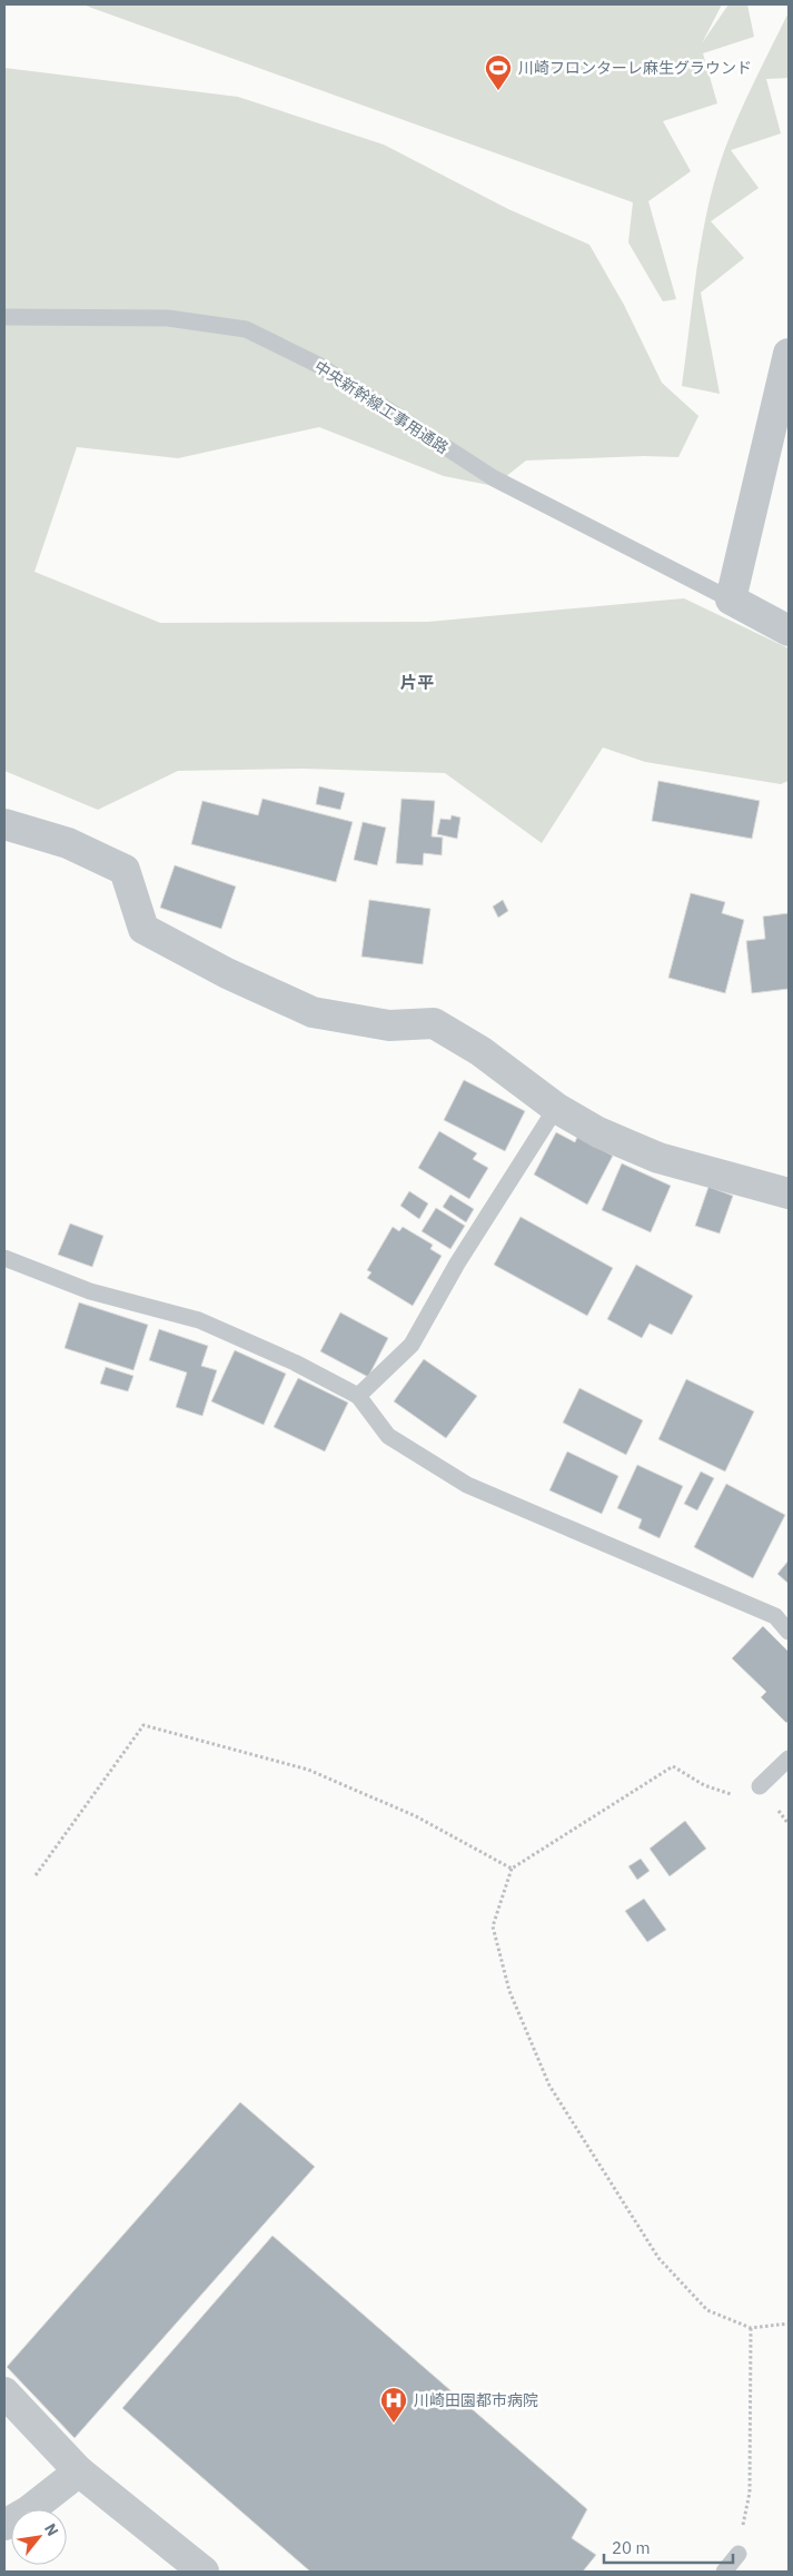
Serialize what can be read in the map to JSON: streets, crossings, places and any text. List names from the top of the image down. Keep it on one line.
{"streets":{"lane":["中央新幹線工事用通路"]},"districts":["片平"],"places":{"sports":["川崎フロンターレ麻生グラウンド"],"hospital":["川崎田園都市病院"]},"scale_bar":"20 m","north":"top right"}
